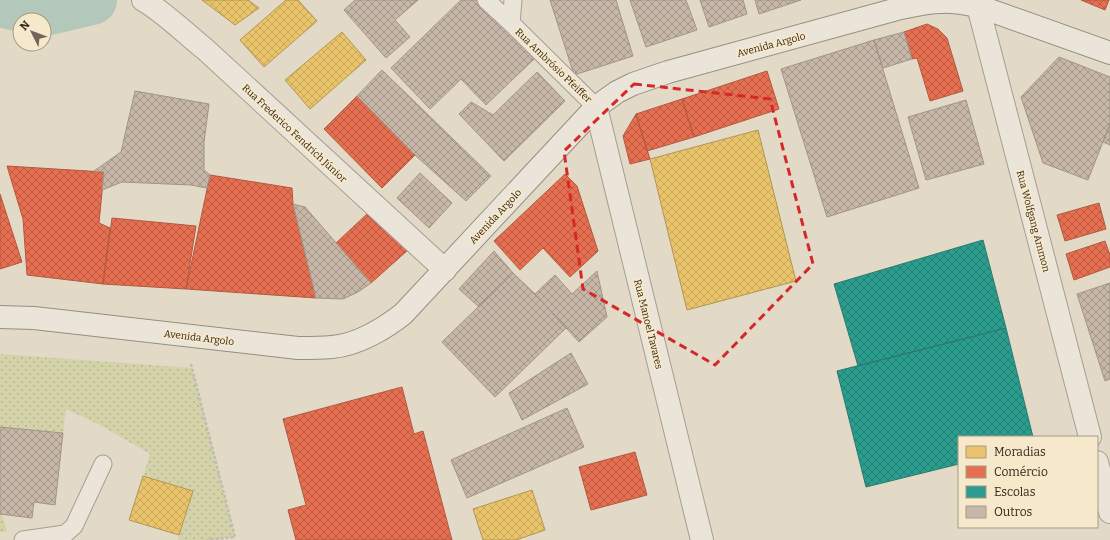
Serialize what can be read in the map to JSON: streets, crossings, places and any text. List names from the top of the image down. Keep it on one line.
{"streets":{"street":["Avenida Argolo","Rua Frederico Fendrich Júnior","Rua Wolfgang Ammon","Rua Manoel Tavares"],"lane":["Rua Ambrósio Pfeiffer"]},"crossings":[["Avenida Argolo","Rua Ambrósio Pfeiffer"],["Avenida Argolo","Rua Frederico Fendrich Júnior"],["Avenida Argolo","Rua Wolfgang Ammon"],["Avenida Argolo","Rua Manoel Tavares"],["Rua Ambrósio Pfeiffer","Rua Manoel Tavares"]],"legend":["Moradias","Comércio","Escolas","Outros"],"north":"top left"}
